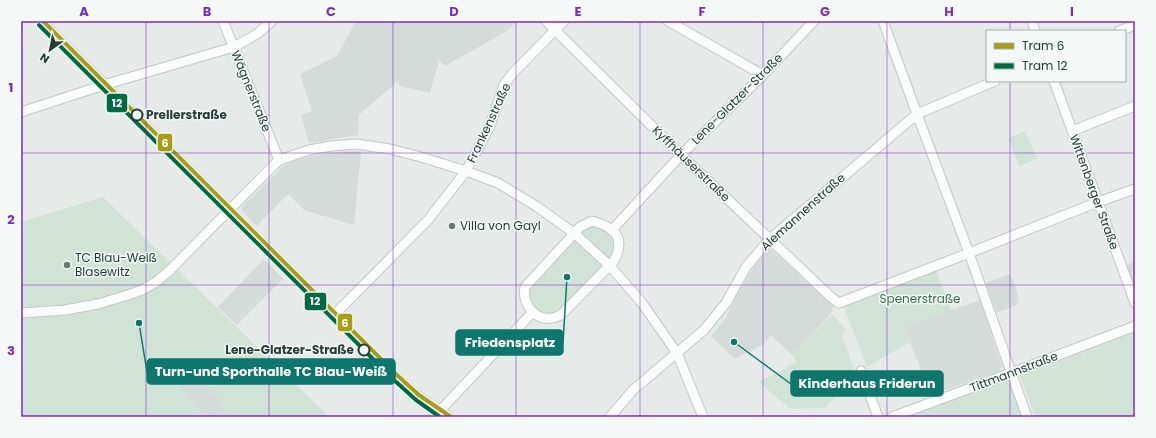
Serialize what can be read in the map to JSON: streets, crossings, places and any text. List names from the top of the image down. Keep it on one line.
{"streets":{"street":["Wägnerstraße","Lene-Glatzer-Straße","Frankenstraße","Kyffhäuserstraße","Wittenberger Straße","Alemannenstraße","Tittmannstraße"]},"crossings":[["Lene-Glatzer-Straße","Kyffhäuserstraße"],["Frankenstraße","Kyffhäuserstraße"],["Kyffhäuserstraße","Alemannenstraße"]],"parks":["Spenerstraße"],"places":["Prellerstraße","Villa von Gayl","TC Blau-Weiß Blasewitz","Friedensplatz","Turn-und Sporthalle TC Blau-Weiß","Kinderhaus Friderun","Lene-Glatzer-Straße"],"lines":["tram line 6","tram line 12"],"legend":["Tram 6","Tram 12"],"north":"bottom left","grid":{"columns":["A","B","C","D","E","F","G","H","I"],"rows":["1","2","3"]}}
